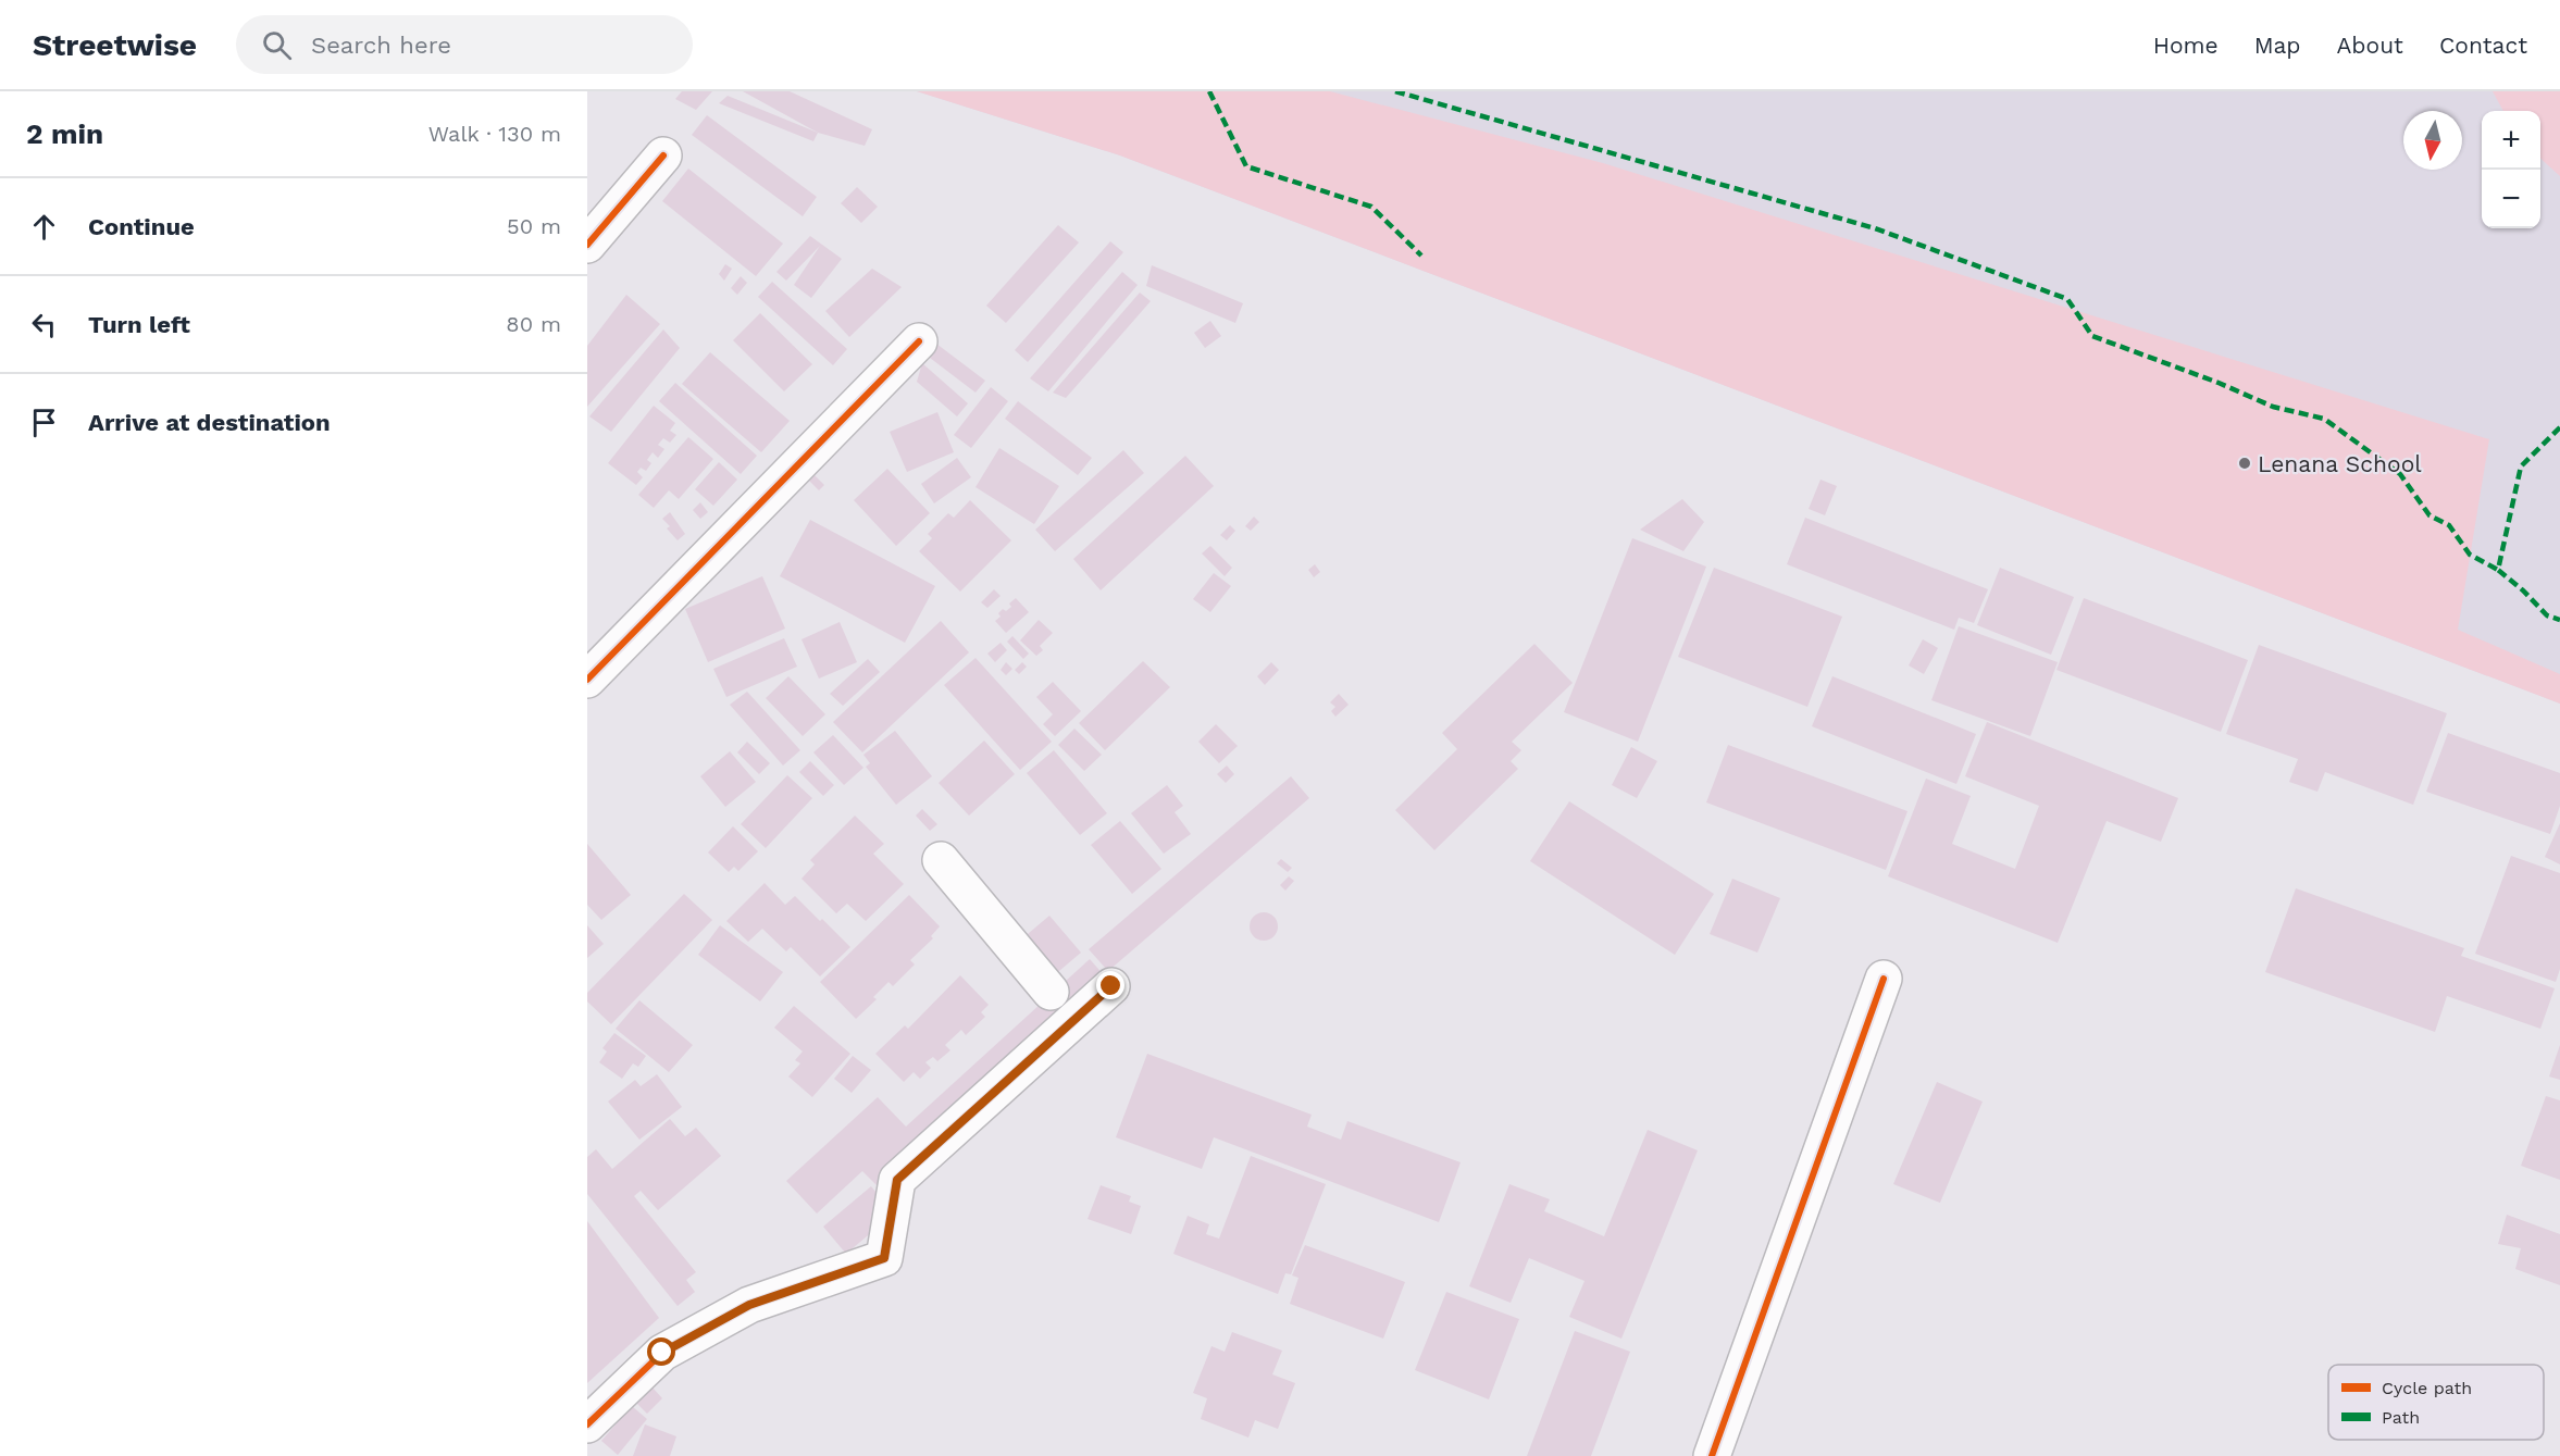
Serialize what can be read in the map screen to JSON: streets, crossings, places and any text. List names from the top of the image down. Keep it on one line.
{"places":["Lenana School"],"legend":["Cycle path","Path"],"north":"bottom","page":{"header":"Streetwise","search":"Search here","nav":["Home","Map","About","Contact"],"heading":["2 min","Walk · 130 m"],"map_buttons":["+","−"],"list":[["Continue","50 m"],["Turn left","80 m"],"Arrive at destination"]}}
